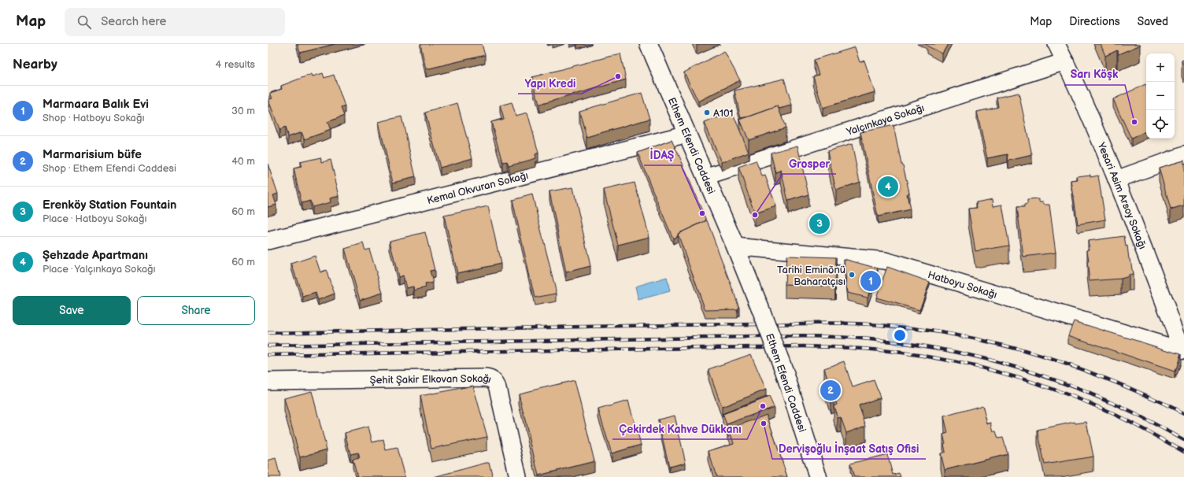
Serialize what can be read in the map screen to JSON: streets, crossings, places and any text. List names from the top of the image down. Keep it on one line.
{"streets":{"main road":["Ethem Efendi Caddesi"],"street":["Yalçınkaya Sokağı","Kemal Okvuran Sokağı","Yesari Asim Arsoy Sokağı","Hatboyu Sokağı","Şehit Şakir Elkovan Sokağı"]},"crossings":[["Yalçınkaya Sokağı","Ethem Efendi Caddesi"],["Yalçınkaya Sokağı","Yesari Asim Arsoy Sokağı"],["Ethem Efendi Caddesi","Kemal Okvuran Sokağı"],["Ethem Efendi Caddesi","Hatboyu Sokağı"],["Yesari Asim Arsoy Sokağı","Hatboyu Sokağı"]],"places":["Yapı Kredi","A101","Sarı Köşk","İDAŞ","Grosper","Tarihi Eminönü Baharatçısı","Çekirdek Kahve Dükkanı","Dervişoğlu İnşaat Satış Ofisi"],"page":{"header":"Map","search":"Search here","nav":["Map","Directions","Saved"],"heading":["Nearby","4 results"],"map_buttons":["+","−"],"list":[{"mark":"1","name":"Marmaara Balık Evi","note":"Shop · Hatboyu Sokağı","value":"30 m"},{"mark":"2","name":"Marmarisium büfe","note":"Shop · Ethem Efendi Caddesi","value":"40 m"},{"mark":"3","name":"Erenköy Station Fountain","note":"Place · Hatboyu Sokağı","value":"60 m"},{"mark":"4","name":"Şehzade Apartmanı","note":"Place · Yalçınkaya Sokağı","value":"60 m"}],"pins":["4","3","1","2"],"buttons":["Save","Share"]}}
